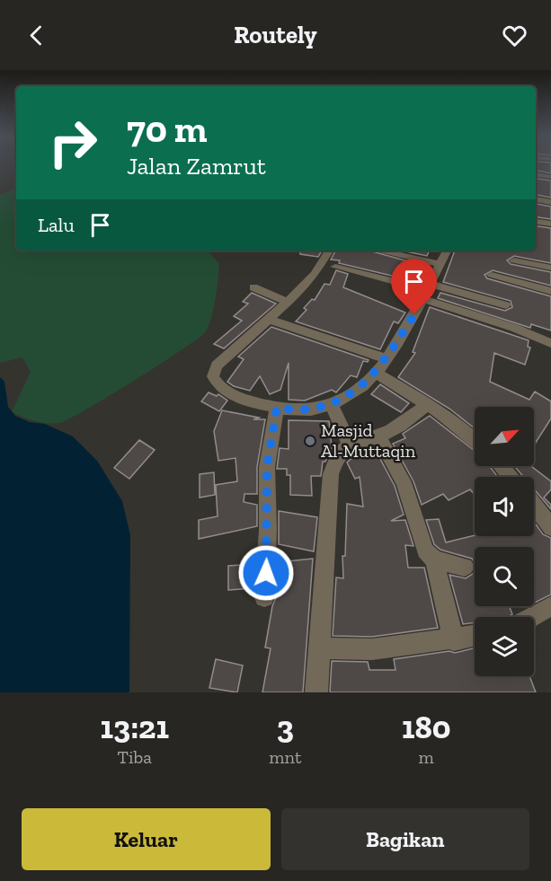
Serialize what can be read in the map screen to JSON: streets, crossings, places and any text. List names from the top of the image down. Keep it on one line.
{"places":["Masjid Al-Muttaqin"],"north":"top right","page":{"header":"Routely","turn":["70 m","Jalan Zamrut"],"then":"Lalu","eta":["13:21","Tiba","3","mnt","180","m"],"buttons":["Keluar","Bagikan"]}}
